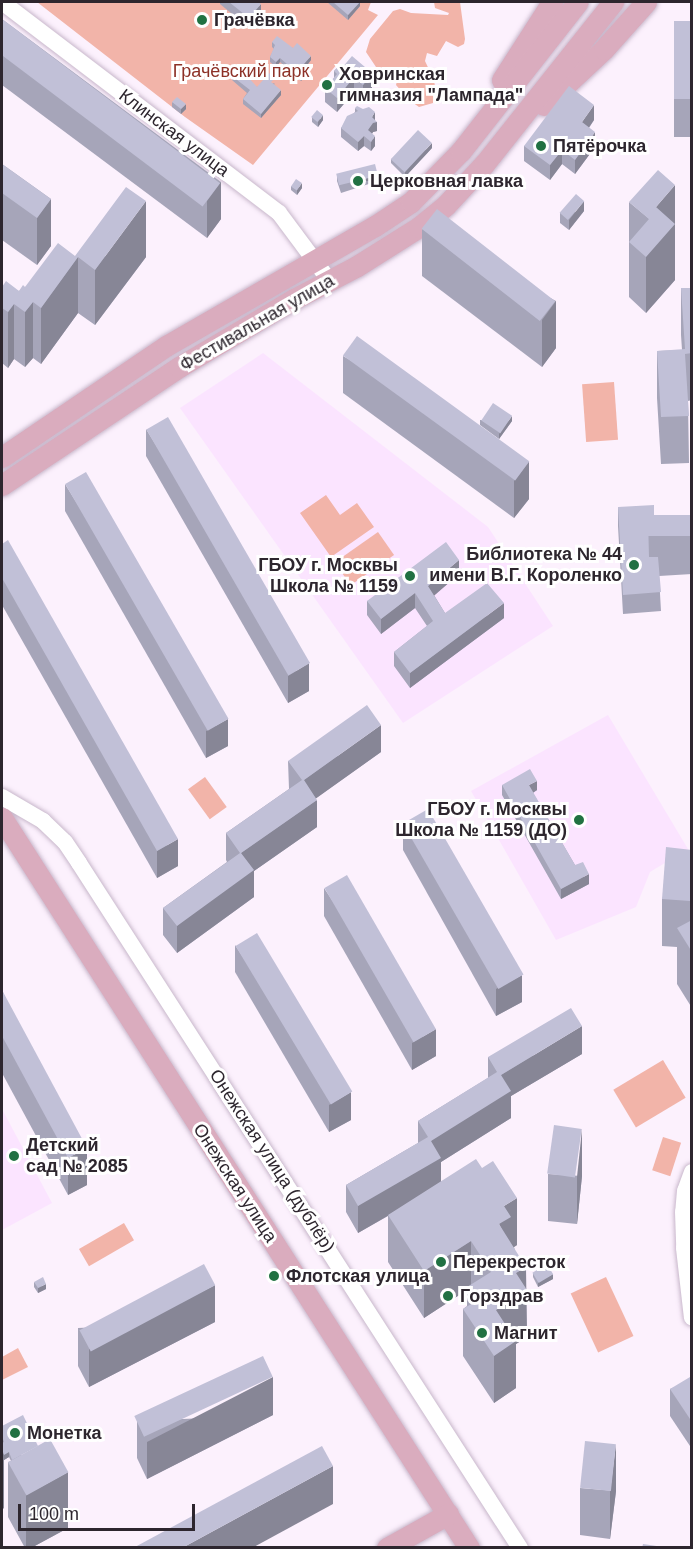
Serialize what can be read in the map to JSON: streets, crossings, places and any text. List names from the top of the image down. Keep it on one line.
{"streets":{"main road":["Фестивальная улица","Онежская улица"],"street":["Клинская улица","Онежская улица (дублёр)"]},"crossings":[["Клинская улица","Фестивальная улица"]],"parks":["Грачёвский парк"],"places":["Грачёвка","Ховринская гимназия \"Лампада\"","Пятёрочка","Церковная лавка","Библиотека № 44 имени В.Г. Короленко","ГБОУ г. Москвы Школа № 1159","ГБОУ г. Москвы Школа № 1159 (ДО)","Детский сад № 2085","Перекресток","Флотская улица","Горздрав","Магнит","Монетка"],"scale_bar":"100 m"}
